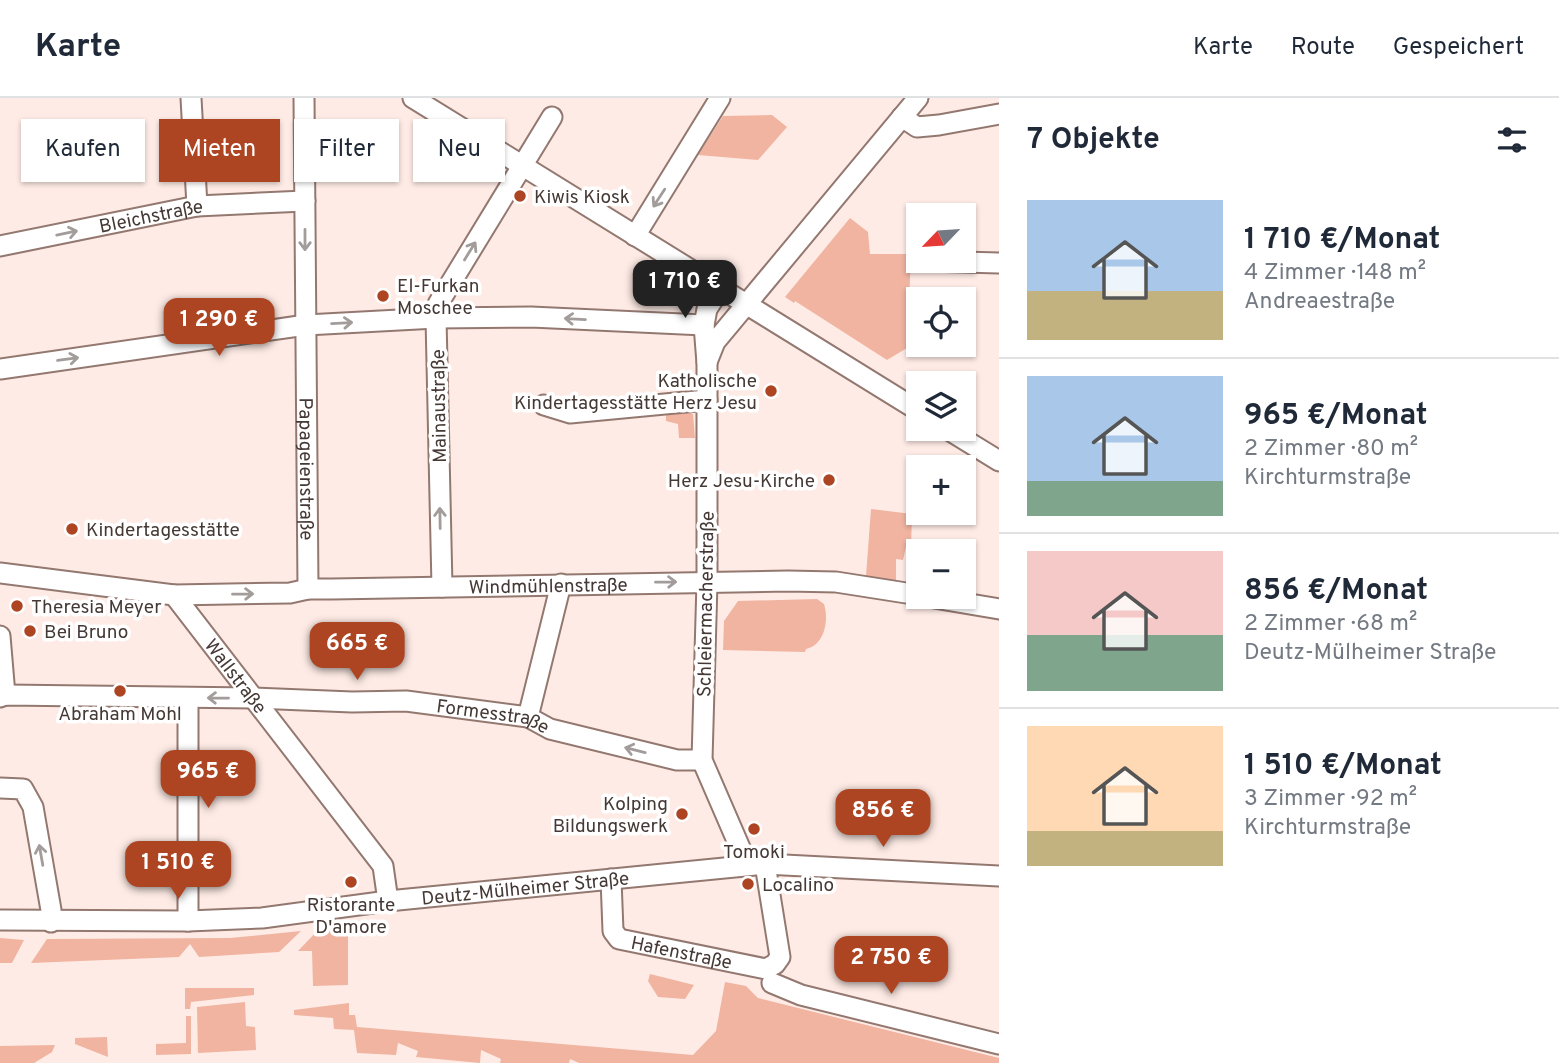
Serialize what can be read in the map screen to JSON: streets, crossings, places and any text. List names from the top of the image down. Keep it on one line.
{"streets":{"street":["Bleichstraße","Mainaustraße","Papageienstraße","Windmühlenstraße","Schleiermacherstraße","Wallstraße","Formesstraße","Deutz-Mülheimer Straße","Hafenstraße"]},"crossings":[["Bleichstraße","Papageienstraße"],["Mainaustraße","Windmühlenstraße"],["Papageienstraße","Windmühlenstraße"],["Windmühlenstraße","Schleiermacherstraße"],["Windmühlenstraße","Wallstraße"],["Schleiermacherstraße","Formesstraße"],["Wallstraße","Formesstraße"],["Wallstraße","Deutz-Mülheimer Straße"],["Deutz-Mülheimer Straße","Hafenstraße"]],"one_way":["Mainaustraße","Windmühlenstraße"],"places":["Kiwis Kiosk","El-Furkan Moschee","Katholische Kindertagesstätte Herz Jesu","Herz Jesu-Kirche","Kindertagesstätte","Theresia Meyer","Bei Bruno","Abraham Mohl","Kolping Bildungswerk","Tomoki","Ristorante D'amore","Localino"],"north":"bottom left","page":{"header":"Karte","nav":["Karte","Route","Gespeichert"],"heading":"7 Objekte","chip":["Kaufen","Mieten","Filter","Neu"],"list":[{"name":"1 710 €/Monat","note":"4 Zimmer · 148 m² · Andreaestraße"},{"name":"965 €/Monat","note":"2 Zimmer · 80 m² · Kirchturmstraße"},{"name":"856 €/Monat","note":"2 Zimmer · 68 m² · Deutz-Mülheimer Straße"},{"name":"1 510 €/Monat","note":"3 Zimmer · 92 m² · Kirchturmstraße"}],"map_buttons":["+","−"],"price":["1 710 €","1 290 €","665 €","965 €","856 €","1 510 €","2 750 €"]}}
